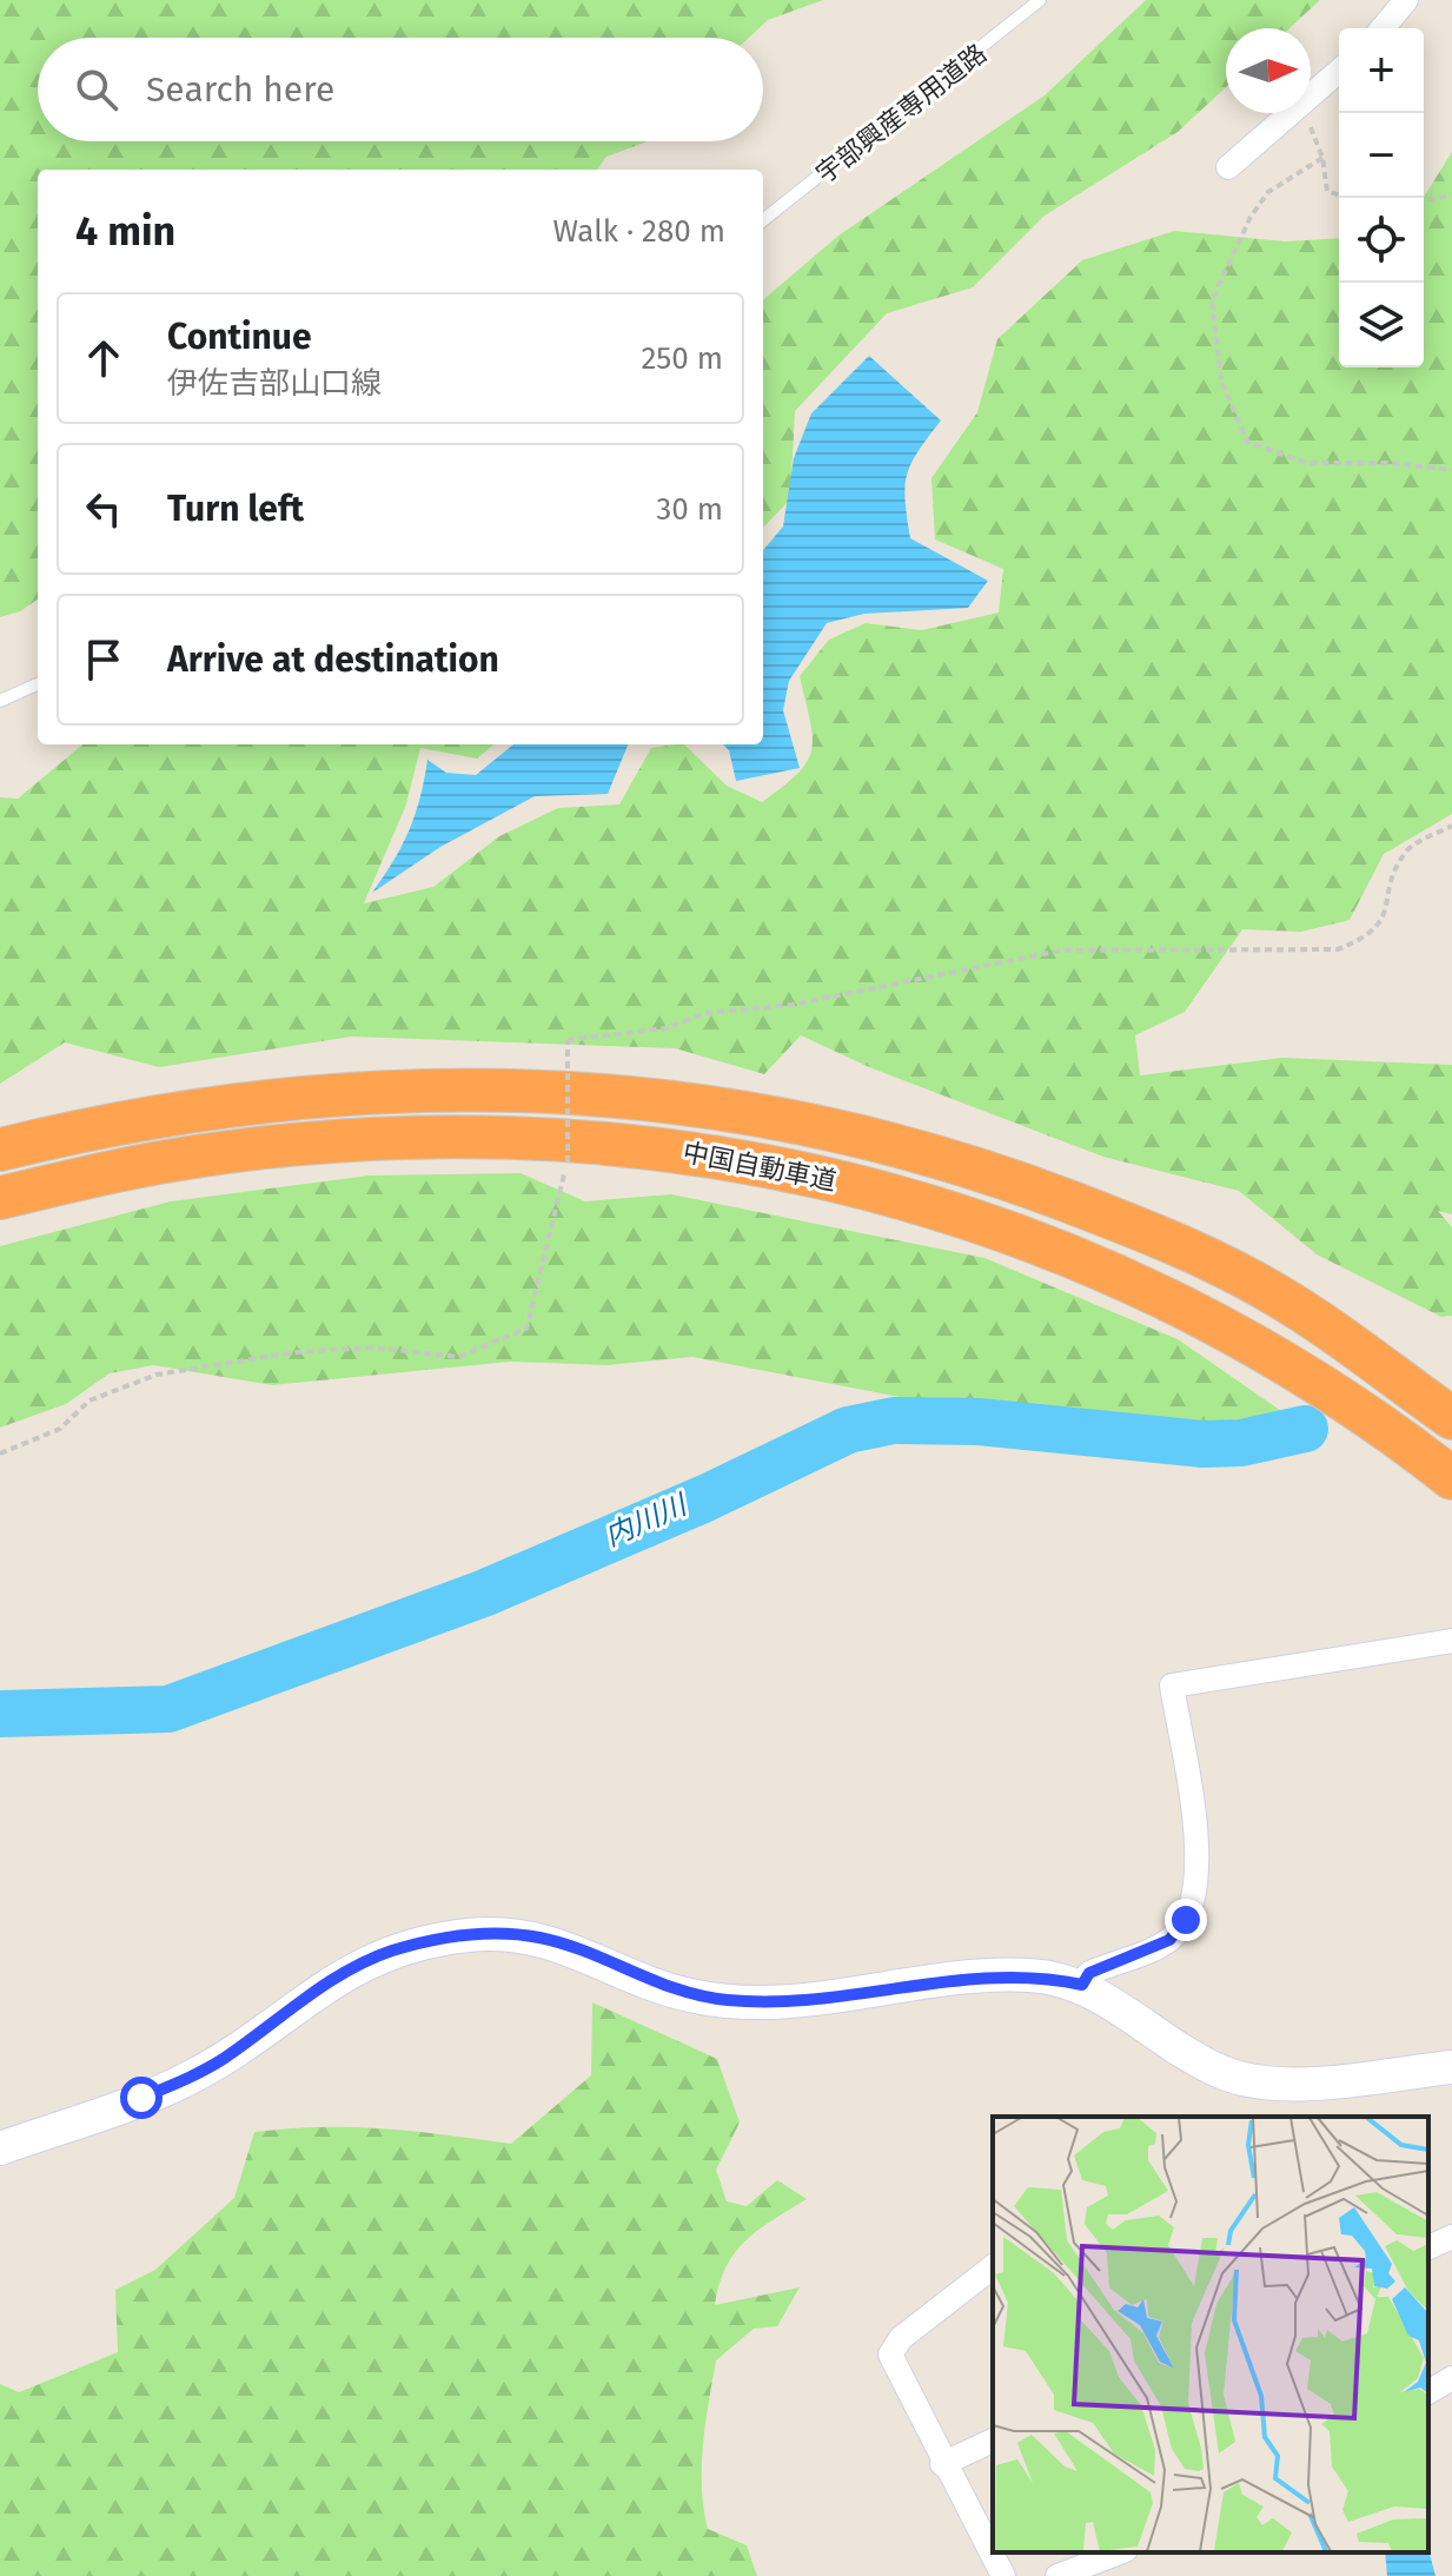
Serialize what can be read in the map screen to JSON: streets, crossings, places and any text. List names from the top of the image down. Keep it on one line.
{"streets":{"highway":["中国自動車道"],"lane":["宇部興産専用道路"]},"water":["内川川"],"north":"right","page":{"map_buttons":["+","−"],"search":"Search here","heading":["4 min","Walk · 280 m"],"list":[["Continue","伊佐吉部山口線","250 m"],["Turn left","30 m"],"Arrive at destination"]}}
